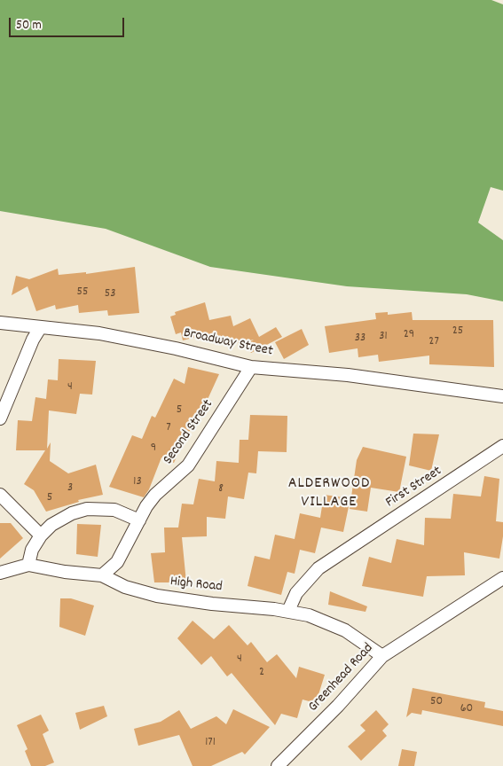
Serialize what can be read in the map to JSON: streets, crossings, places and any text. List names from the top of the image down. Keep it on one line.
{"streets":{"street":["Broadway Street","Second Street","First Street","High Road","Greenhead Road"]},"crossings":[["Broadway Street","Second Street"],["Second Street","High Road"],["First Street","High Road"],["High Road","Greenhead Road"]],"districts":["ALDERWOOD VILLAGE"],"house_numbers":["55","53","25","29","31","33","27","4","5","7","9","13","3","8","5","4","2","50","60","171"],"scale_bar":"50 m"}
